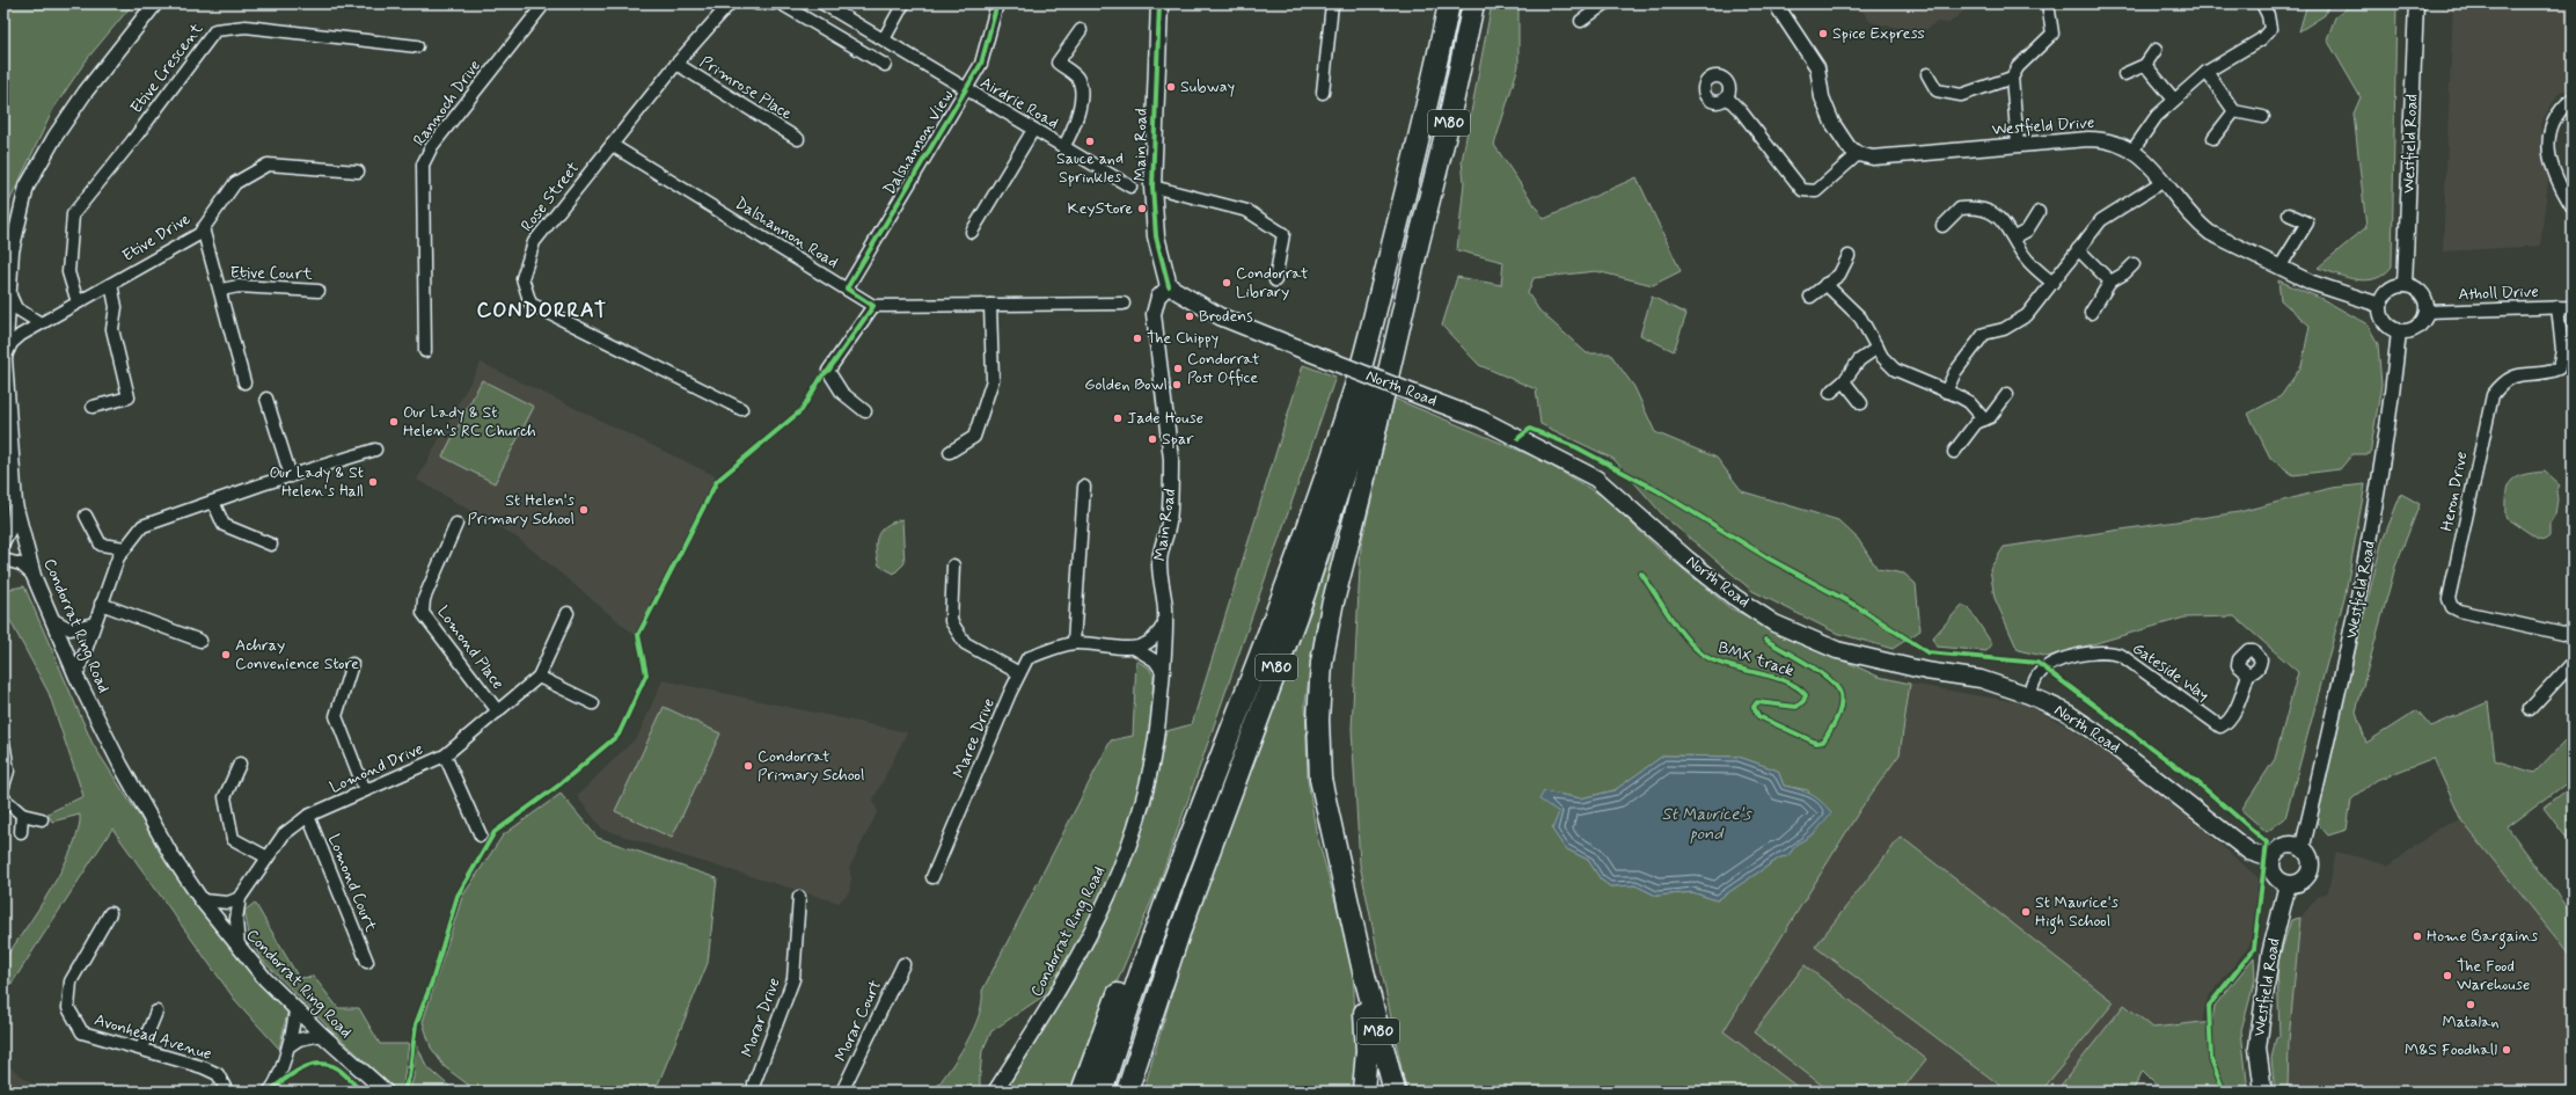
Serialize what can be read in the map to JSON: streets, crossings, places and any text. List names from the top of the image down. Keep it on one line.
{"streets":{"highway":["M80"],"main road":["Westfield Road","Main Road","North Road"],"street":["Etive Crescent","Primrose Place","Rannoch Drive","Airdrie Road","Westfield Drive","Dalshannon View","Rose Street","Dalshannon Road","Etive Drive","Etive Court","Atholl Drive","Heron Drive","Condorrat Ring Road","Lomond Place","Gateside Way","Maree Drive","Lomond Drive","Lomond Court","Morar Drive","Morar Court","Avonhead Avenue"],"cycle path":["BMX track"]},"crossings":[["Etive Crescent","Etive Drive"],["Primrose Place","Rose Street"],["Airdrie Road","Dalshannon View"],["Westfield Drive","Westfield Road"],["Westfield Drive","Atholl Drive"],["Dalshannon View","Dalshannon Road"],["Westfield Road","Atholl Drive"],["Westfield Road","North Road"],["Main Road","North Road"],["Main Road","Condorrat Ring Road"],["Rose Street","Dalshannon Road"],["Etive Drive","Etive Court"],["Etive Drive","Condorrat Ring Road"],["Atholl Drive","Heron Drive"],["North Road","Gateside Way"],["Lomond Place","Lomond Drive"],["Lomond Drive","Lomond Court"]],"districts":["CONDORRAT"],"water":["St Maurice's pond"],"places":["Spice Express","Subway","Sauce and Sprinkles","KeyStore","Condorrat Library","Brodens","The Chippy","Condorrat Post Office","Golden Bowl","Jade House","Our Lady & St Helen's RC Church","Spar","Our Lady & St Helen's Hall","St Helen's Primary School","Achray Convenience Store","Condorrat Primary School","St Maurice's High School","Home Bargains","The Food Warehouse","Matalan","M&S Foodhall"]}
